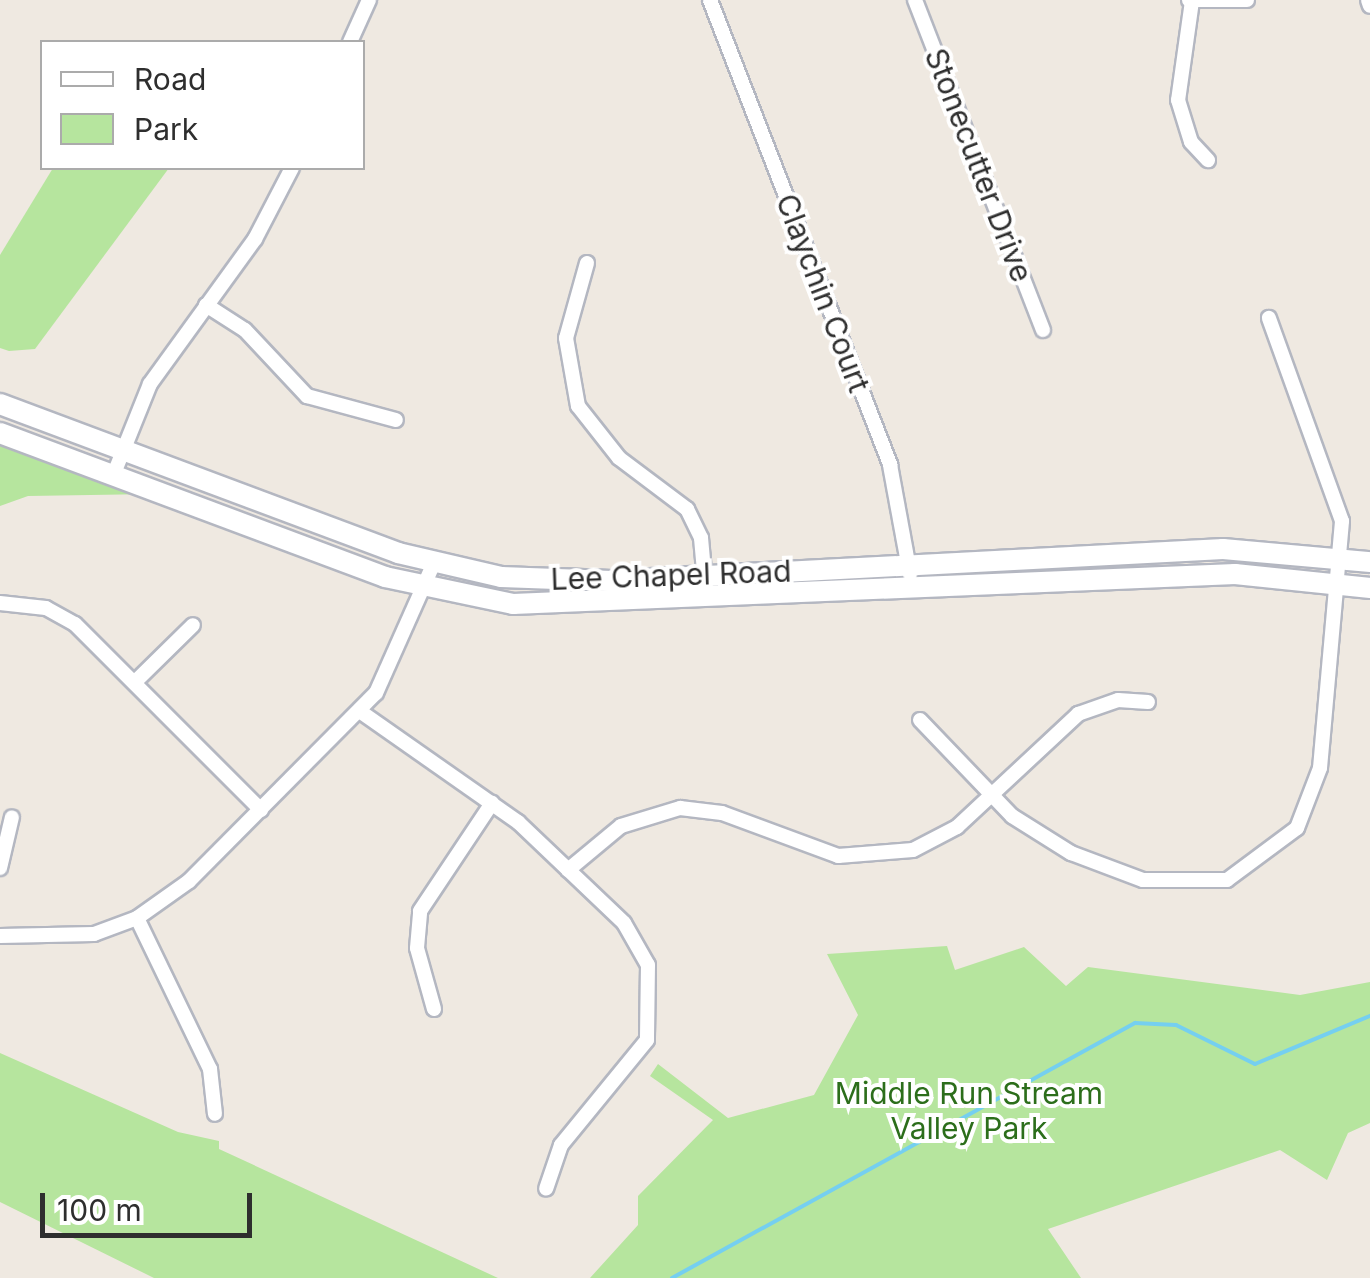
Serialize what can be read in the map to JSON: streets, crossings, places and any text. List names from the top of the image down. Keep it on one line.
{"streets":{"main road":["Lee Chapel Road"],"street":["Stonecutter Drive","Claychin Court"]},"crossings":[["Claychin Court","Lee Chapel Road"]],"parks":["Middle Run Stream Valley Park"],"legend":["Road","Park"],"scale_bar":"100 m"}
